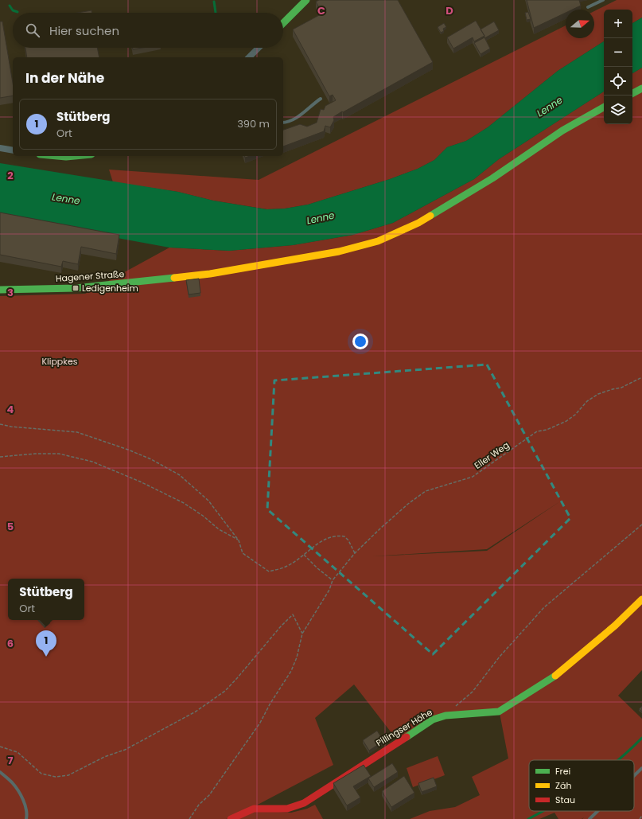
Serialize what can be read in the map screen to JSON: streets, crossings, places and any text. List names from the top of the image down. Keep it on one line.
{"streets":{"main road":["Hagener Straße","Pillingser Höhe"],"path":["Eller Weg"]},"water":["Lenne"],"parks":["Klippkes"],"places":{"transit":["Ledigenheim"]},"legend":["Frei","Zäh","Stau"],"north":"right","page":{"map_buttons":["+","−"],"search":"Hier suchen","heading":"In der Nähe","list":[{"mark":"1","name":"Stütberg","note":"Ort","value":"390 m"}],"popup":["Stütberg","Ort"],"pins":"1"},"grid":{"columns":["C","D"],"rows":["2","3","4","5","6","7"]}}
